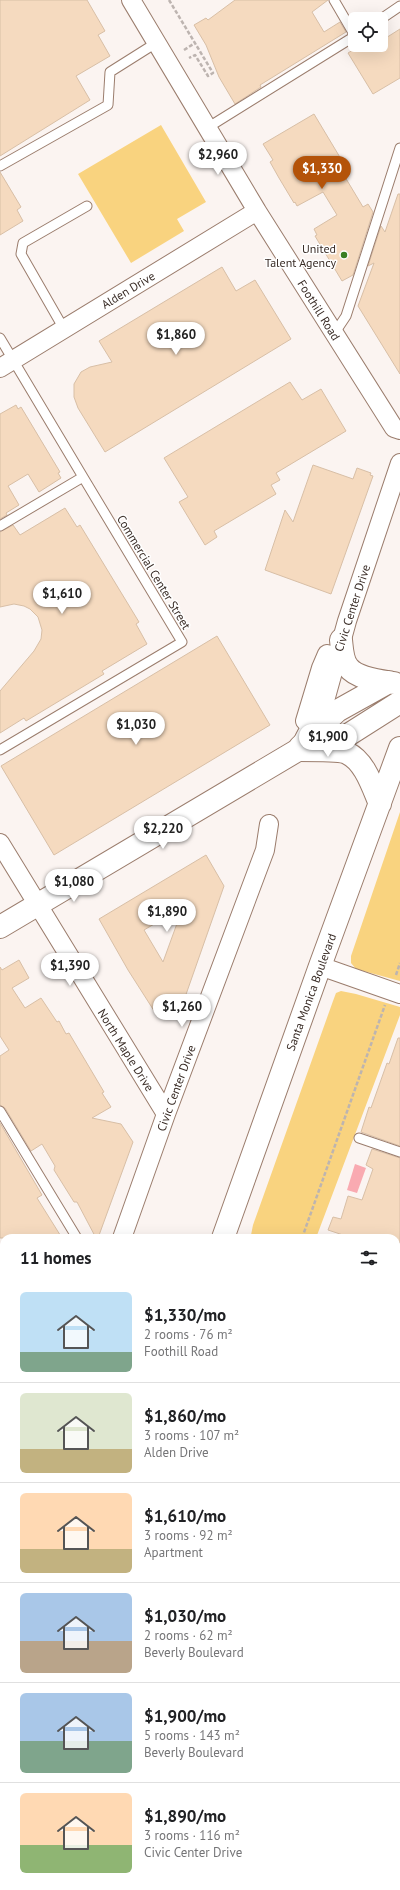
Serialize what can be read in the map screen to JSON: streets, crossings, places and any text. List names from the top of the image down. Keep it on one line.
{"streets":{"main road":["Santa Monica Boulevard"],"street":["Alden Drive","Foothill Road","Civic Center Drive","North Maple Drive"],"lane":["Commercial Center Street"]},"crossings":[["Alden Drive","Foothill Road"],["Civic Center Drive","North Maple Drive"]],"places":["United Talent Agency"],"page":{"price":["$2,960","$1,330","$1,860","$1,610","$1,030","$1,900","$2,220","$1,080","$1,890","$1,390","$1,260"],"heading":"11 homes","list":[{"name":"$1,330/mo","note":"2 rooms · 76 m² · Foothill Road"},{"name":"$1,860/mo","note":"3 rooms · 107 m² · Alden Drive"},{"name":"$1,610/mo","note":"3 rooms · 92 m² · Apartment"},{"name":"$1,030/mo","note":"2 rooms · 62 m² · Beverly Boulevard"},{"name":"$1,900/mo","note":"5 rooms · 143 m² · Beverly Boulevard"},{"name":"$1,890/mo","note":"3 rooms · 116 m² · Civic Center Drive"}]}}
